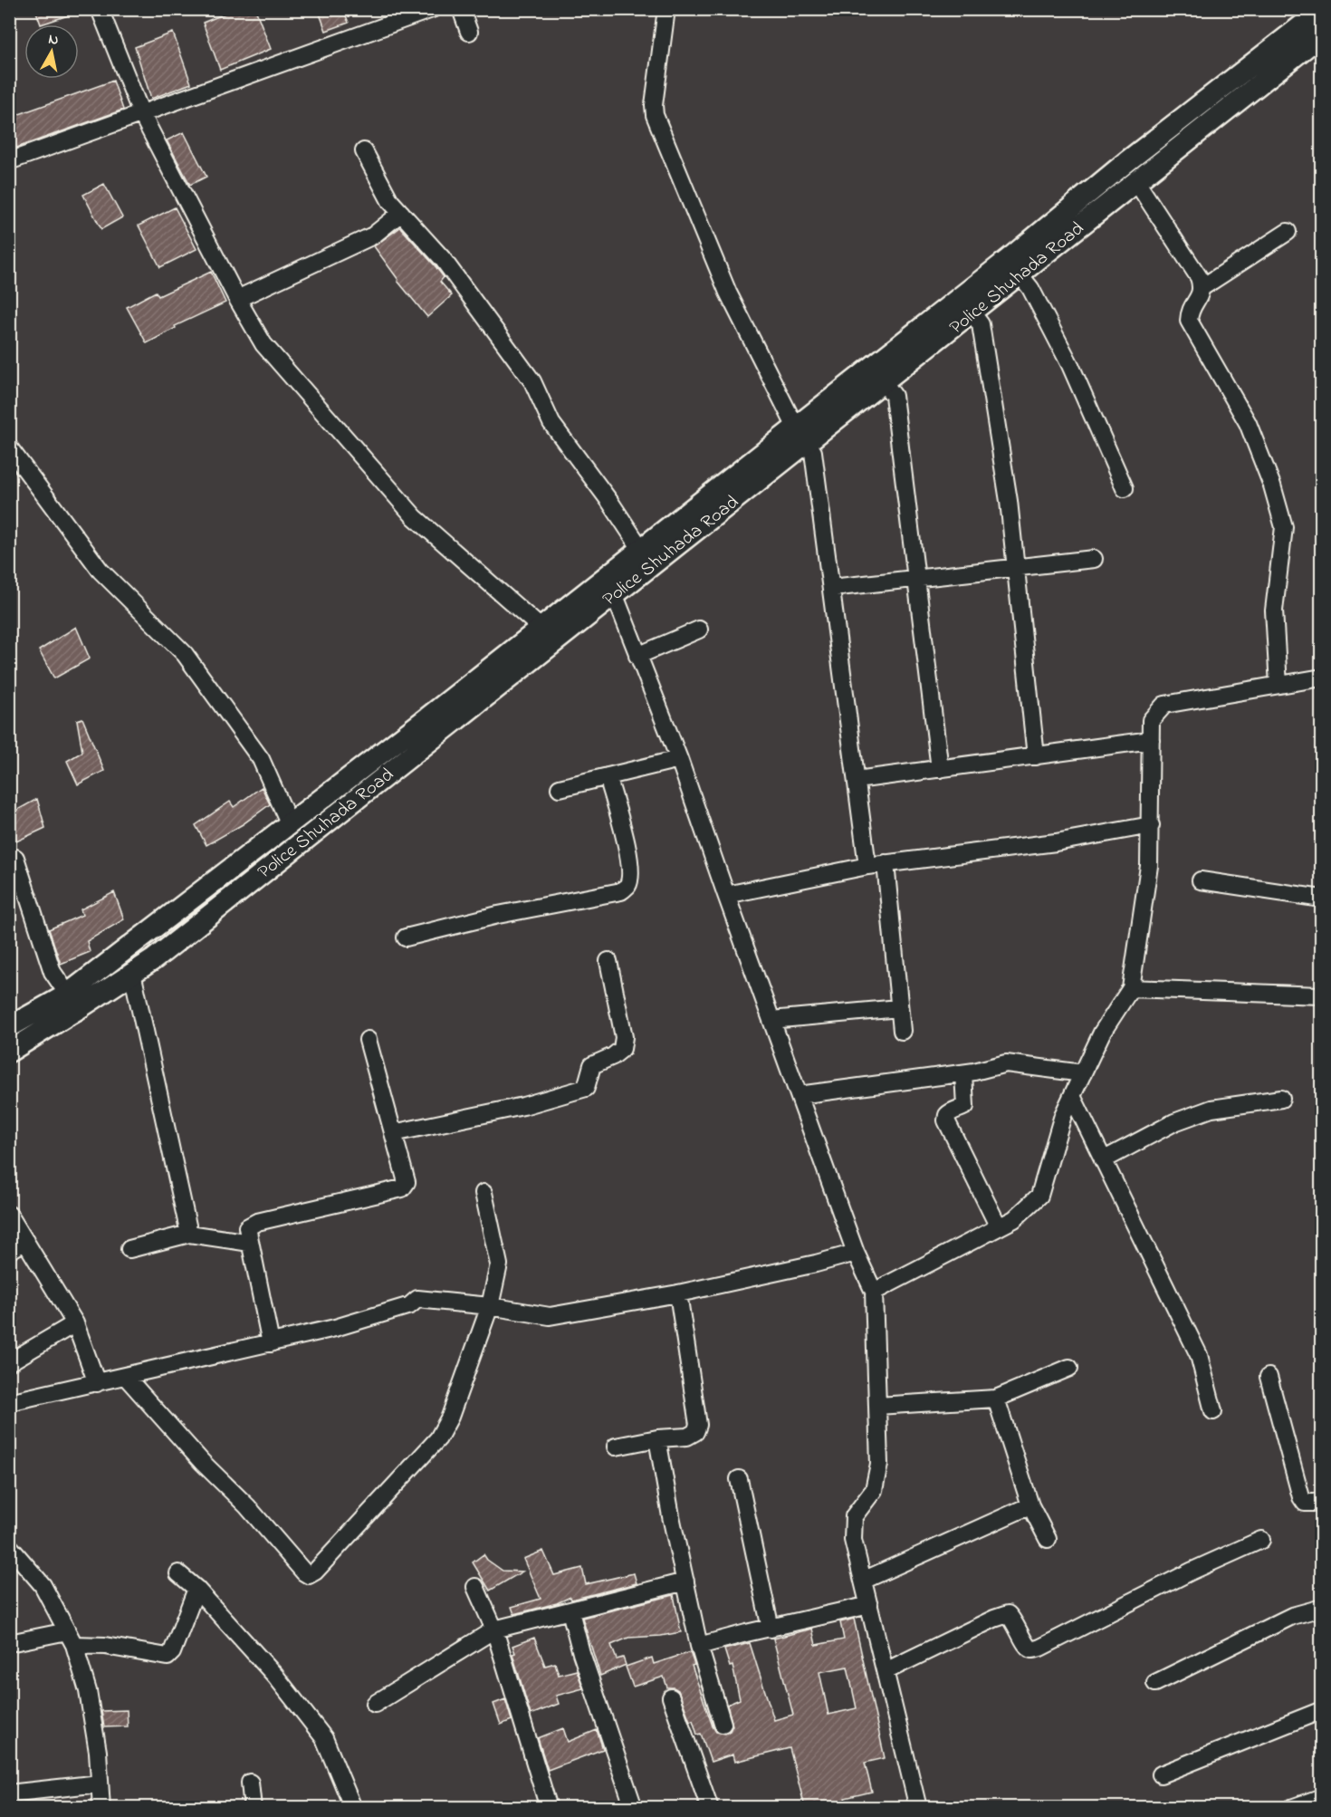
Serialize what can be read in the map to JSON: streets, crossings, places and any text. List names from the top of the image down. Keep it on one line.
{"streets":{"main road":["Police Shuhada Road"]},"north":"top"}
